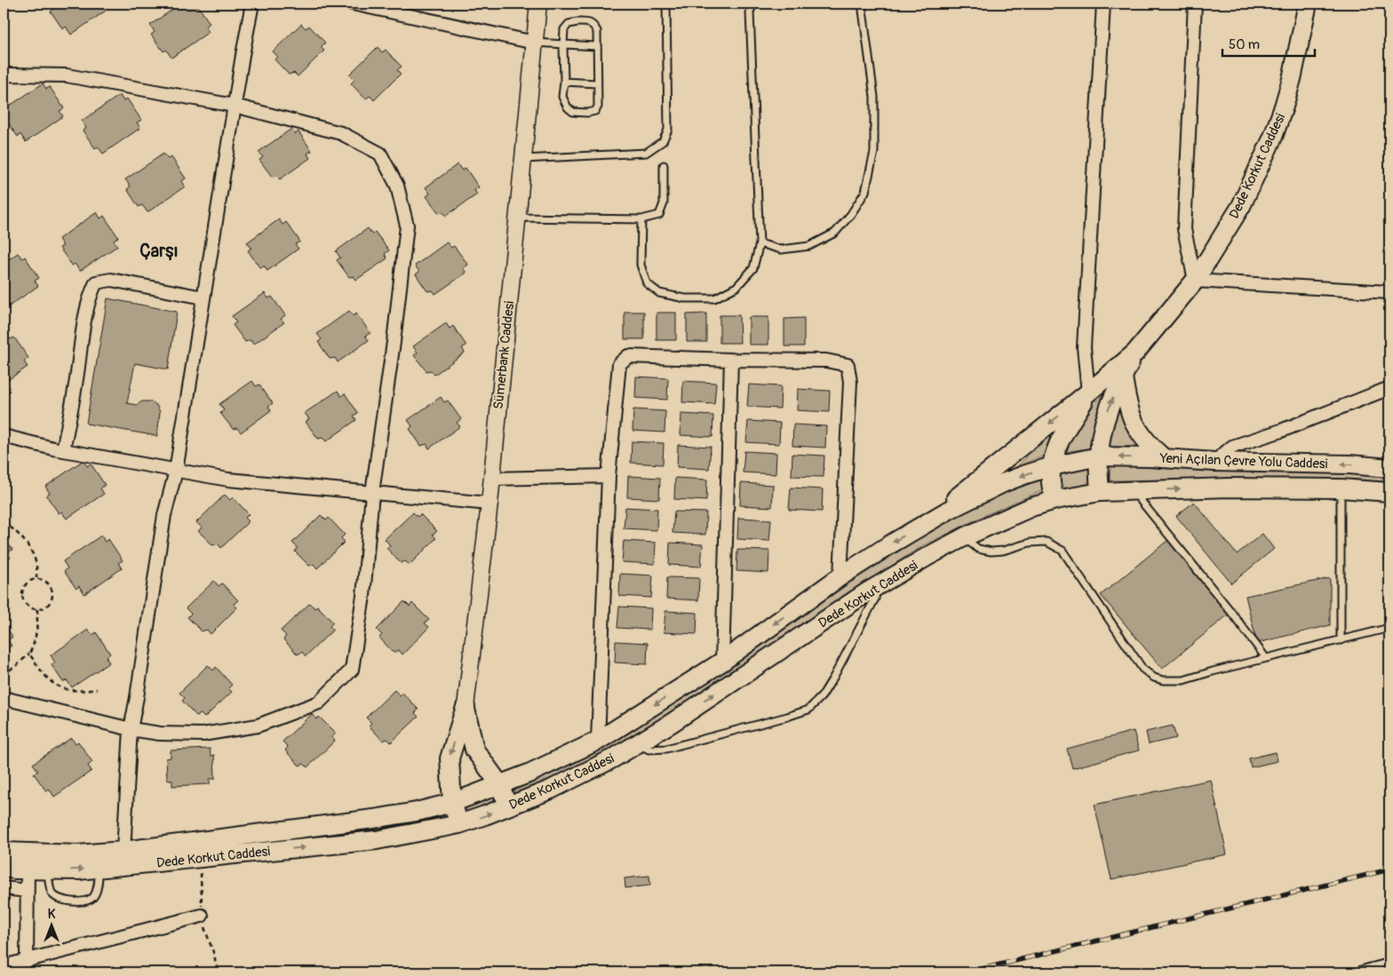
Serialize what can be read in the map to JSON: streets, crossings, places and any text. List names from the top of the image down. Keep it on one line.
{"streets":{"main road":["Dede Korkut Caddesi","Yeni Açılan Çevre Yolu Caddesi"],"street":["Sümerbank Caddesi"]},"crossings":[["Dede Korkut Caddesi","Yeni Açılan Çevre Yolu Caddesi"]],"districts":["Çarşı"],"scale_bar":"50 m","north":"top"}
